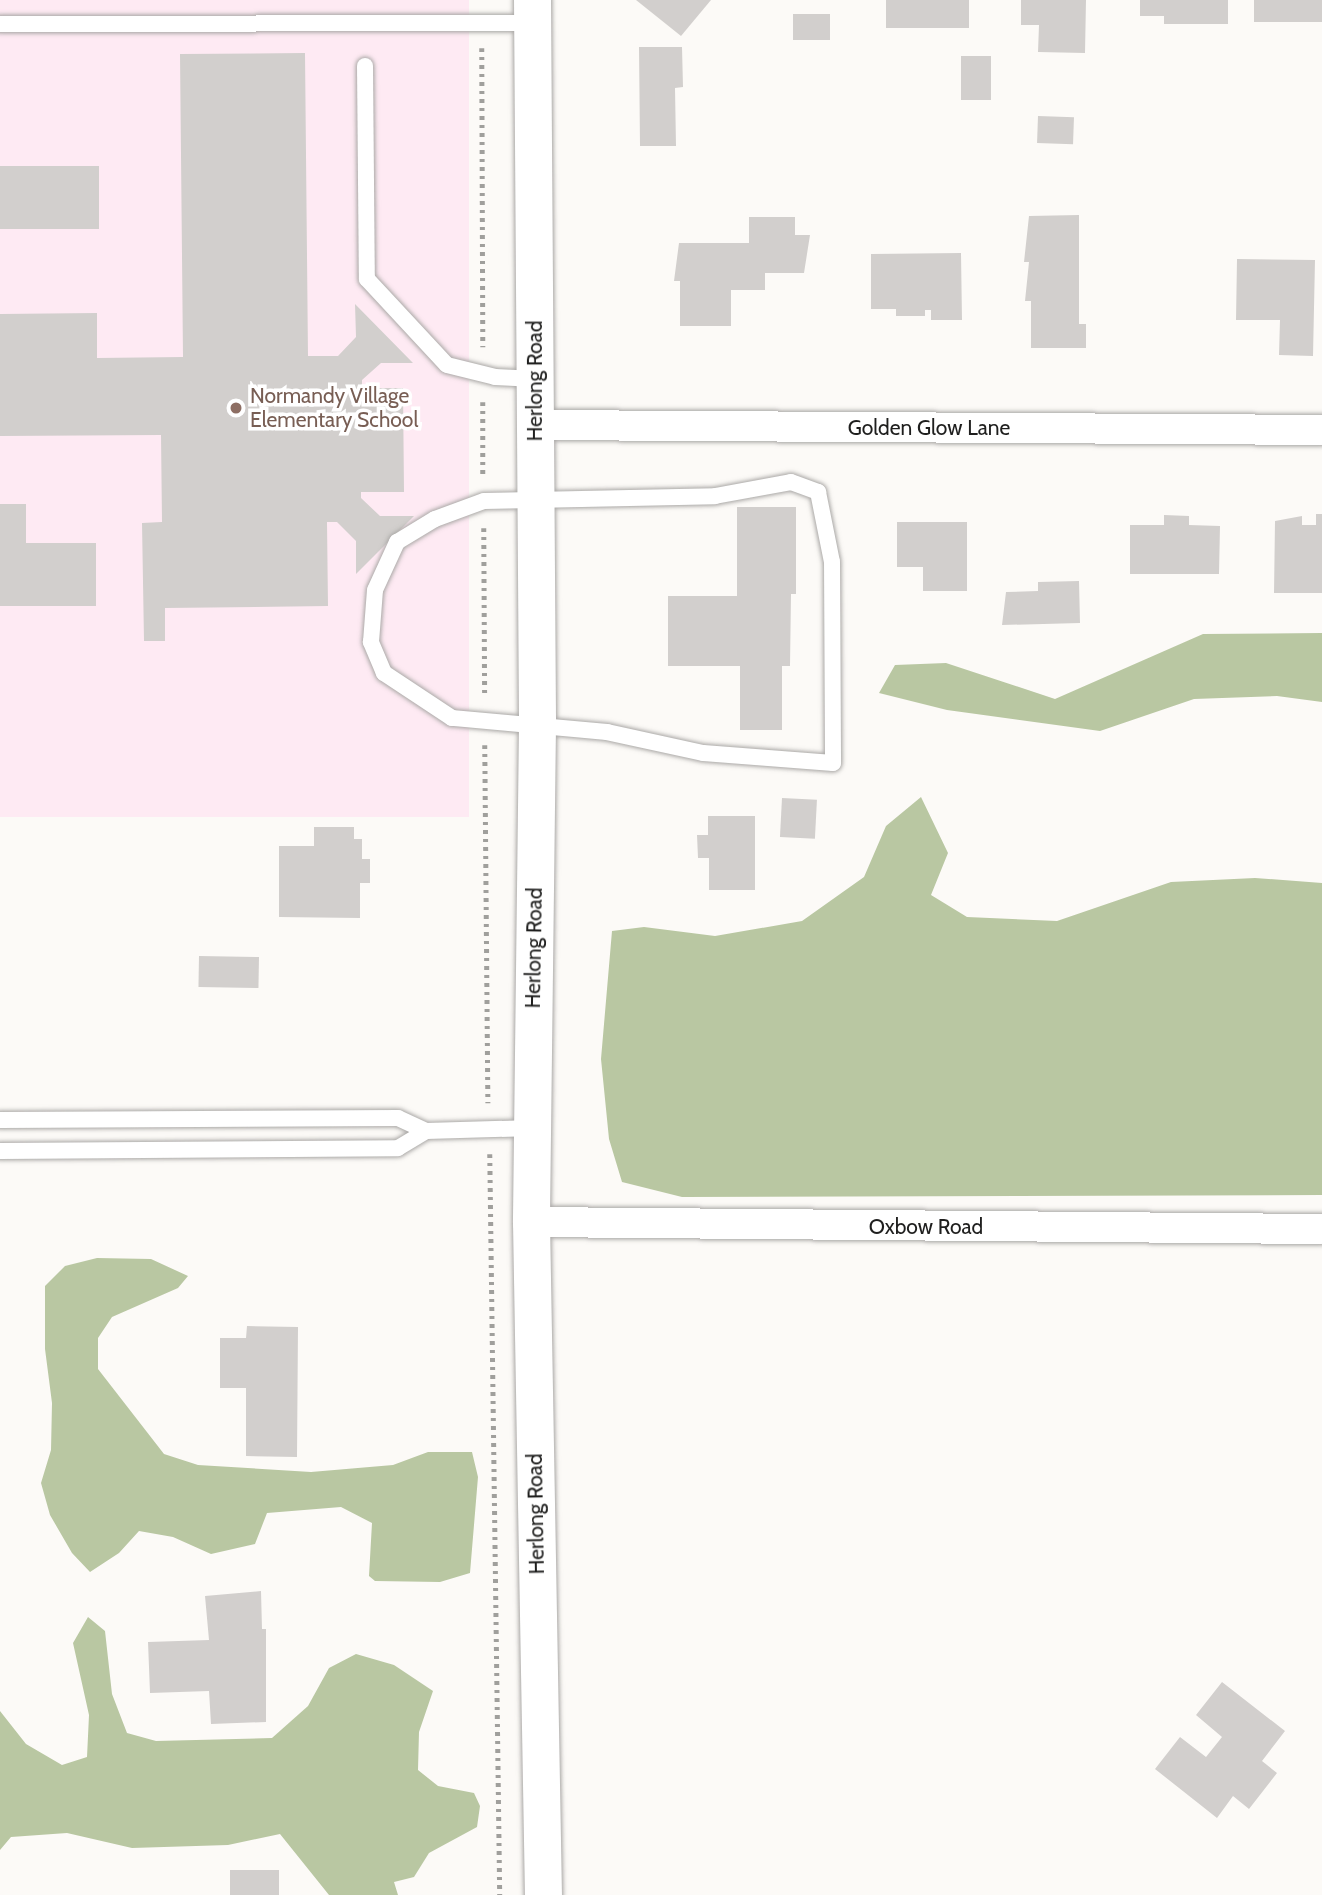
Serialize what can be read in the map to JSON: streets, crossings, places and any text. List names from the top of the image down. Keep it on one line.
{"streets":{"street":["Herlong Road","Golden Glow Lane","Oxbow Road"]},"crossings":[["Herlong Road","Golden Glow Lane"],["Herlong Road","Oxbow Road"]],"places":["Normandy Village Elementary School"]}
